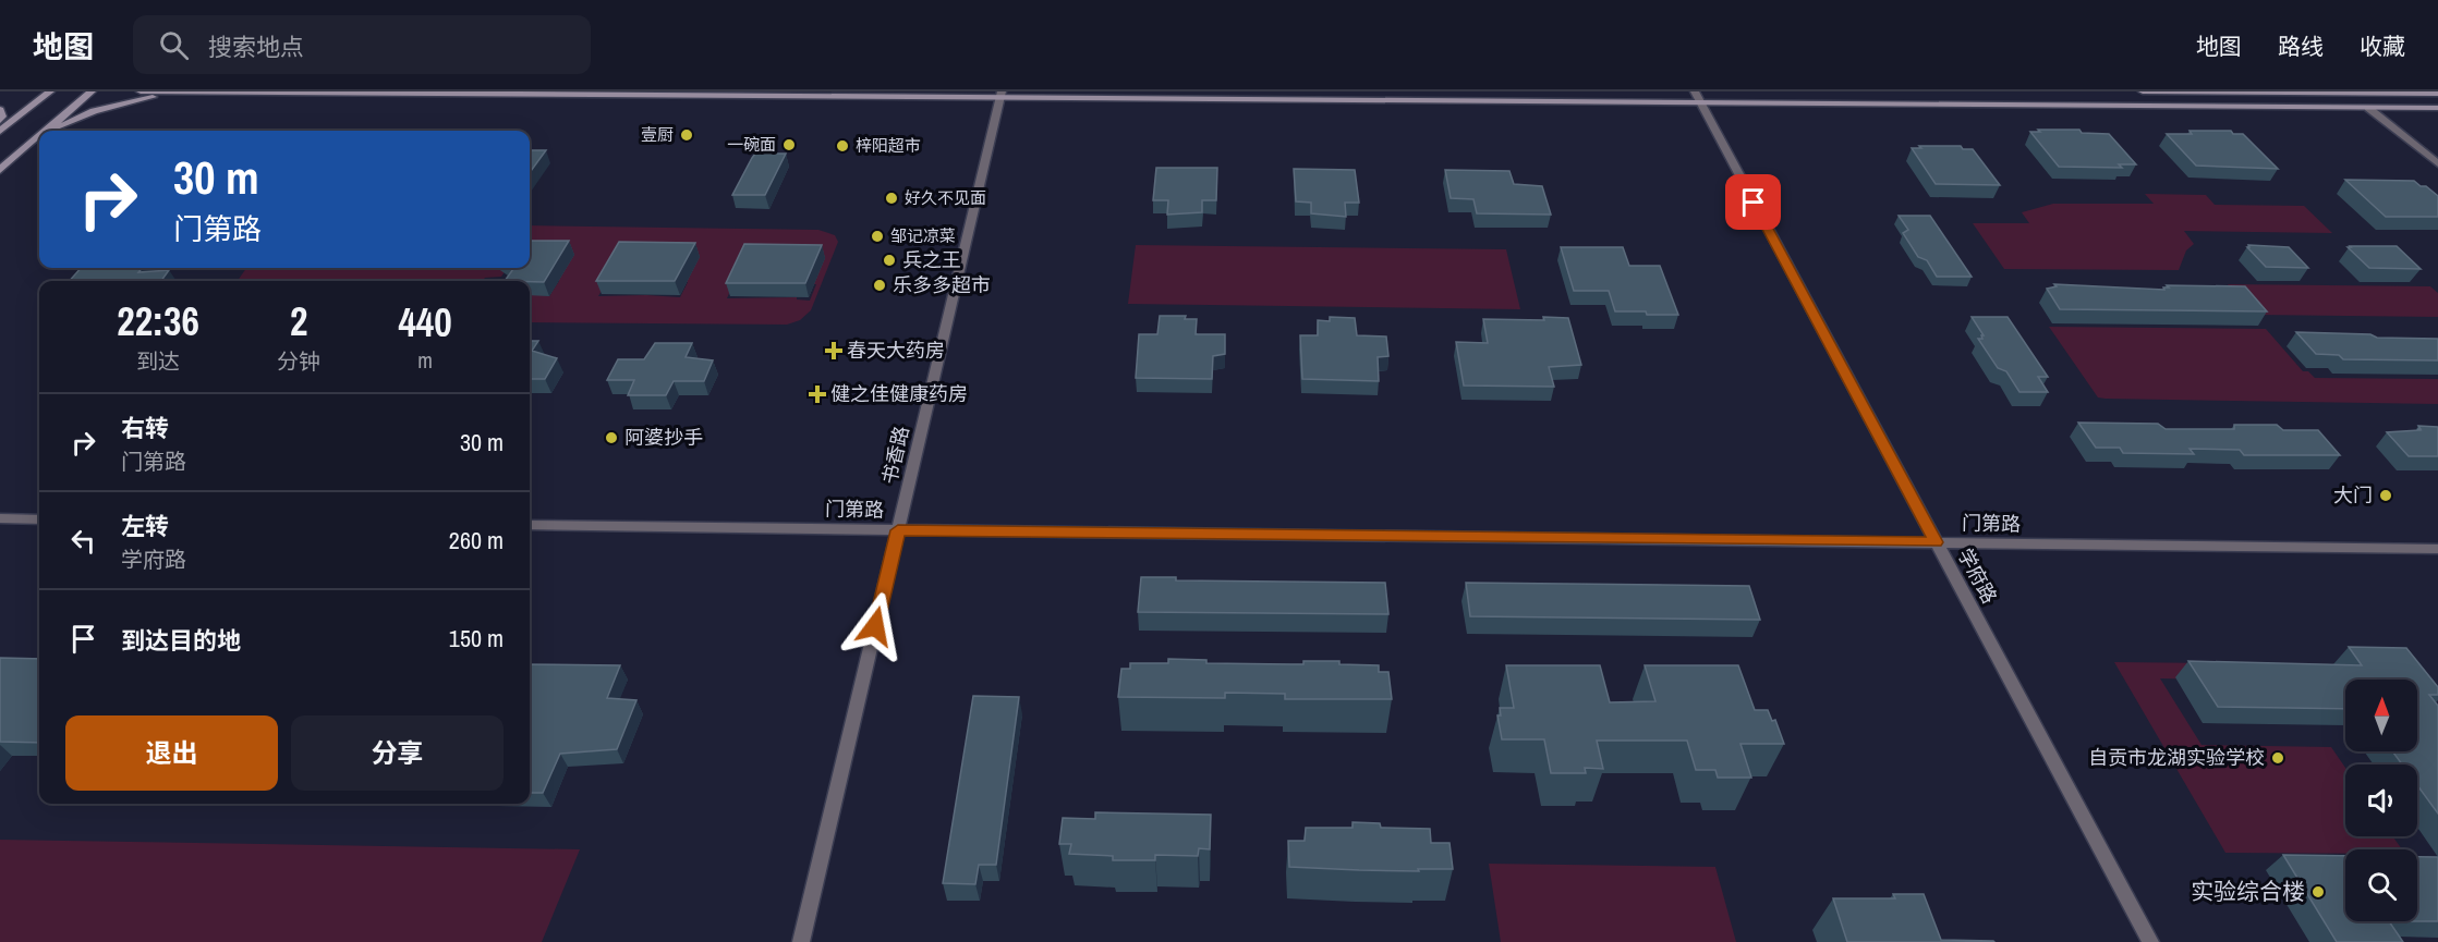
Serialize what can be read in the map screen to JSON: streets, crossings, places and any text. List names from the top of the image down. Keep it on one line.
{"streets":{"street":["书香路","门第路","学府路"]},"crossings":[["书香路","门第路"],["门第路","学府路"]],"places":{"other":["壹厨","一碗面","梓阳超市","好久不见面","邹记凉菜","兵之王","乐多多超市","阿婆抄手","大门","自贡市龙湖实验学校","实验综合楼"],"health":["春天大药房","健之佳健康药房"]},"north":"top","page":{"header":"地图","search":"搜索地点","nav":["地图","路线","收藏"],"turn":["30 m","门第路"],"eta":["22:36","到达","2","分钟","440","m"],"list":[{"name":"右转","note":"门第路","value":"30 m"},{"name":"左转","note":"学府路","value":"260 m"},{"name":"到达目的地","value":"150 m"}],"buttons":["退出","分享"]}}
